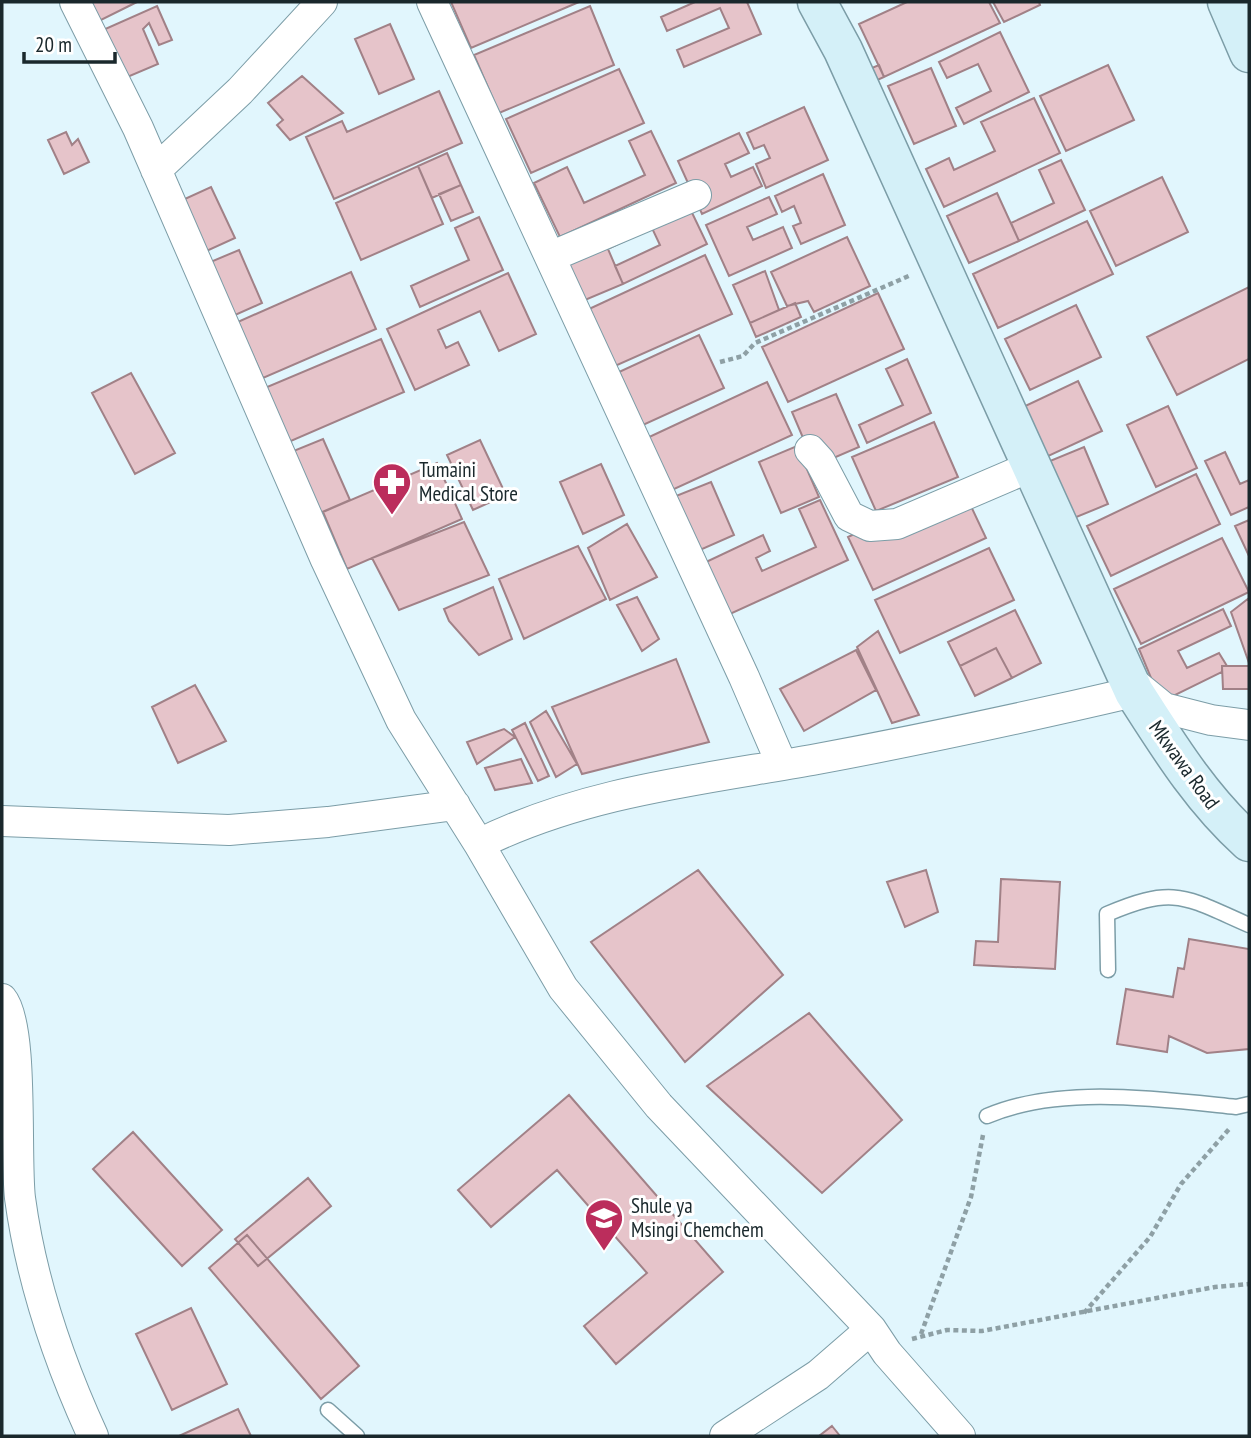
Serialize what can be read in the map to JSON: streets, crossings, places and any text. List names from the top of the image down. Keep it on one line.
{"streets":{"street":["Mkwawa Road"]},"places":{"pharmacy":["Tumaini Medical Store"],"school or university":["Shule ya Msingi Chemchem"]},"scale_bar":"20 m"}
